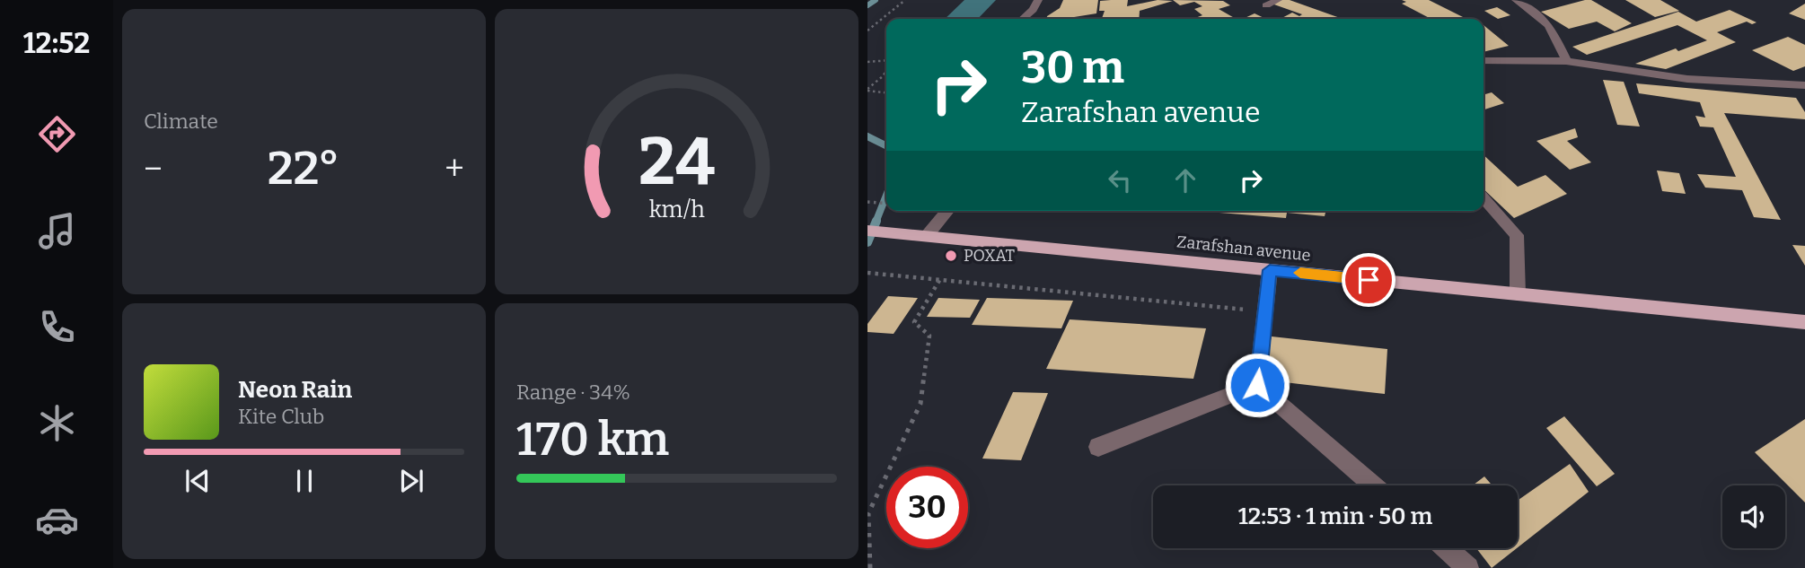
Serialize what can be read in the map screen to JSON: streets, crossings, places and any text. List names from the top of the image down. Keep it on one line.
{"streets":{"main road":["Zarafshan avenue"]},"places":["РОХАТ"],"page":{"tabs":"12:52","tile":["Climate",["Range · 34%","170 km"]],"turn":["30 m","Zarafshan avenue"],"heat":["−","22°","+"],"song":["Neon Rain","Kite Club"],"limit":"30","trip":"12:53 · 1 min · 50 m","gauge":["24","km/h"]}}
